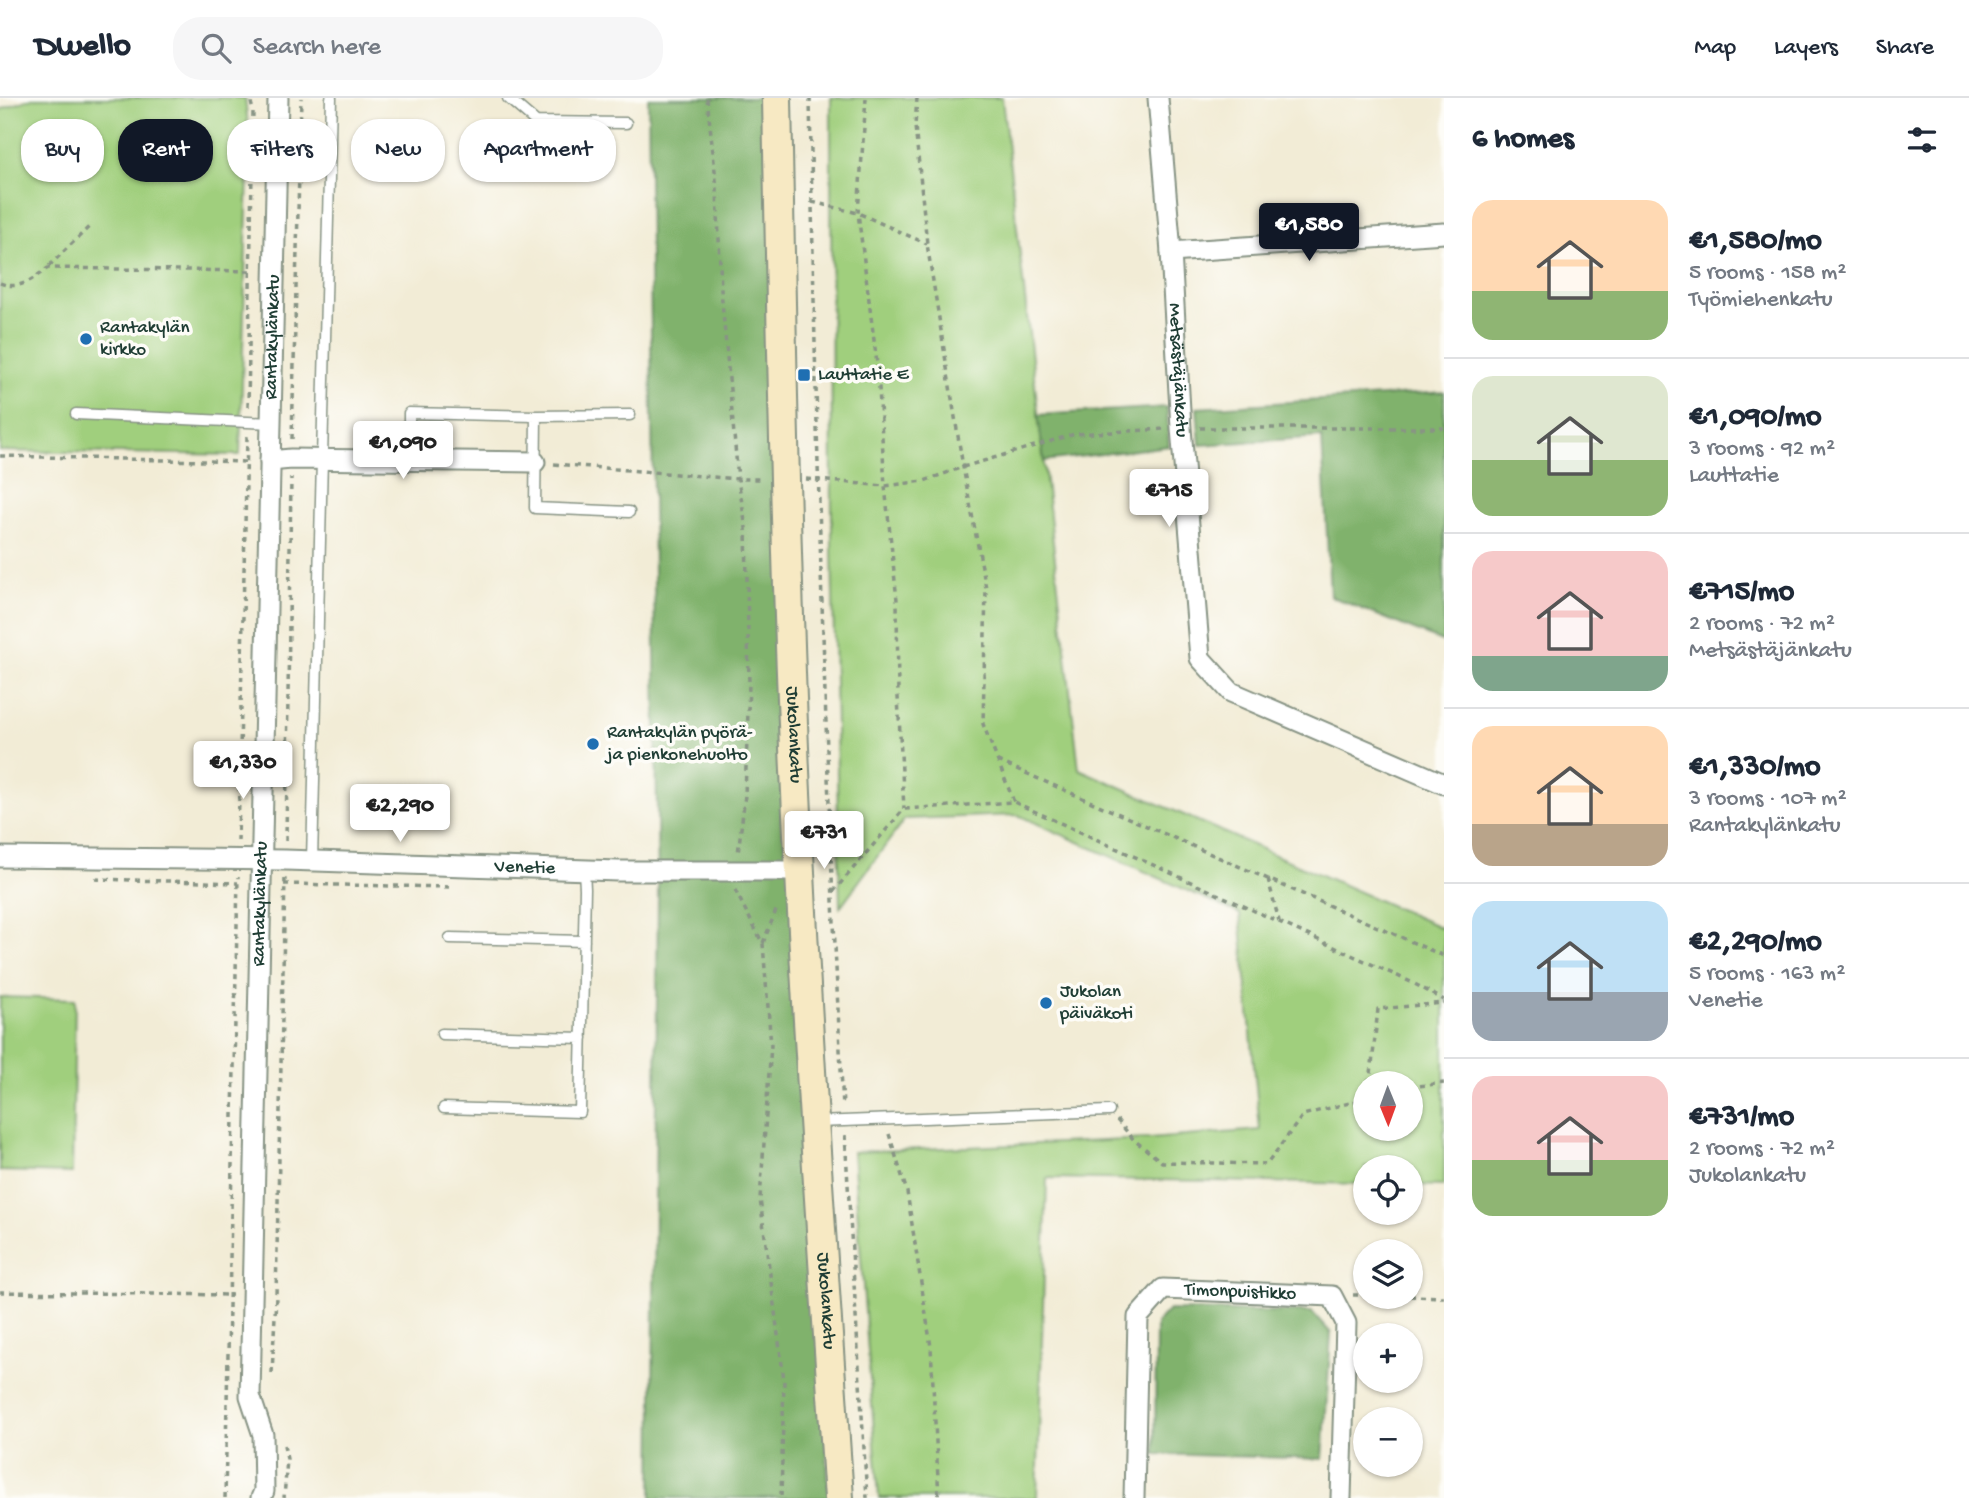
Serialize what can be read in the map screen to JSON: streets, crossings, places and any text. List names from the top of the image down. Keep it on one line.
{"streets":{"main road":["Jukolankatu"],"street":["Rantakylänkatu","Metsästäjänkatu","Venetie","Timonpuistikko"]},"crossings":[["Rantakylänkatu","Venetie"],["Jukolankatu","Venetie"]],"places":{"other":["Rantakylän kirkko","Rantakylän pyörä- ja pienkonehuolto","Jukolan päiväkoti"],"transit":["Lauttatie E"]},"north":"bottom","page":{"header":"Dwello","search":"Search here","nav":["Map","Layers","Share"],"heading":"6 homes","chip":["Buy","Rent","Filters","New","Apartment"],"list":[{"name":"€1,580/mo","note":"5 rooms · 158 m² · Työmiehenkatu"},{"name":"€1,090/mo","note":"3 rooms · 92 m² · Lauttatie"},{"name":"€715/mo","note":"2 rooms · 72 m² · Metsästäjänkatu"},{"name":"€1,330/mo","note":"3 rooms · 107 m² · Rantakylänkatu"},{"name":"€2,290/mo","note":"5 rooms · 163 m² · Venetie"},{"name":"€731/mo","note":"2 rooms · 72 m² · Jukolankatu"}],"price":["€1,580","€1,090","€715","€1,330","€2,290","€731"],"map_buttons":["+","−"]}}
